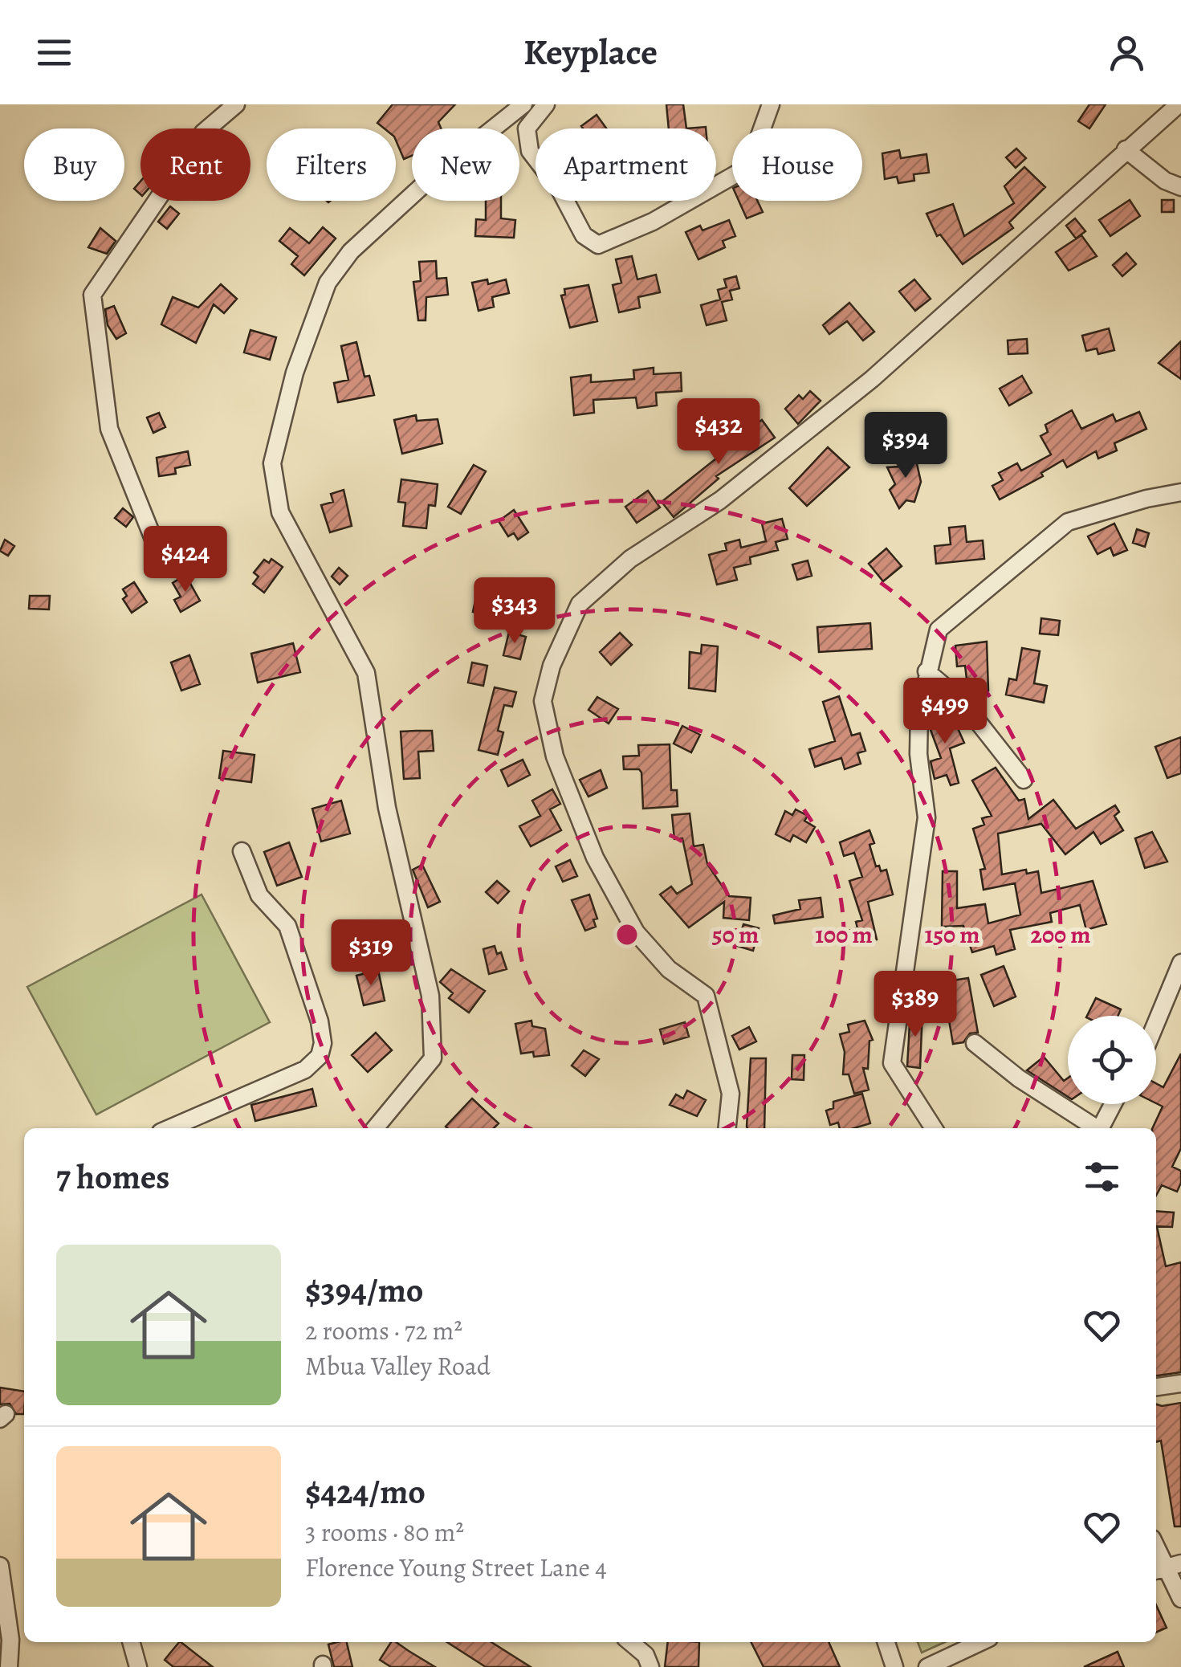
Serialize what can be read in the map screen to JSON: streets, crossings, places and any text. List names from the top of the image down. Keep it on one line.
{"page":{"header":"Keyplace","chip":["Buy","Rent","Filters","New","Apartment","House"],"price":["$432","$394","$424","$343","$499","$319","$389"],"heading":"7 homes","list":[{"name":"$394/mo","note":"2 rooms · 72 m² · Mbua Valley Road"},{"name":"$424/mo","note":"3 rooms · 80 m² · Florence Young Street Lane 4"}]},"rings":["50 m","100 m","150 m","200 m"]}
